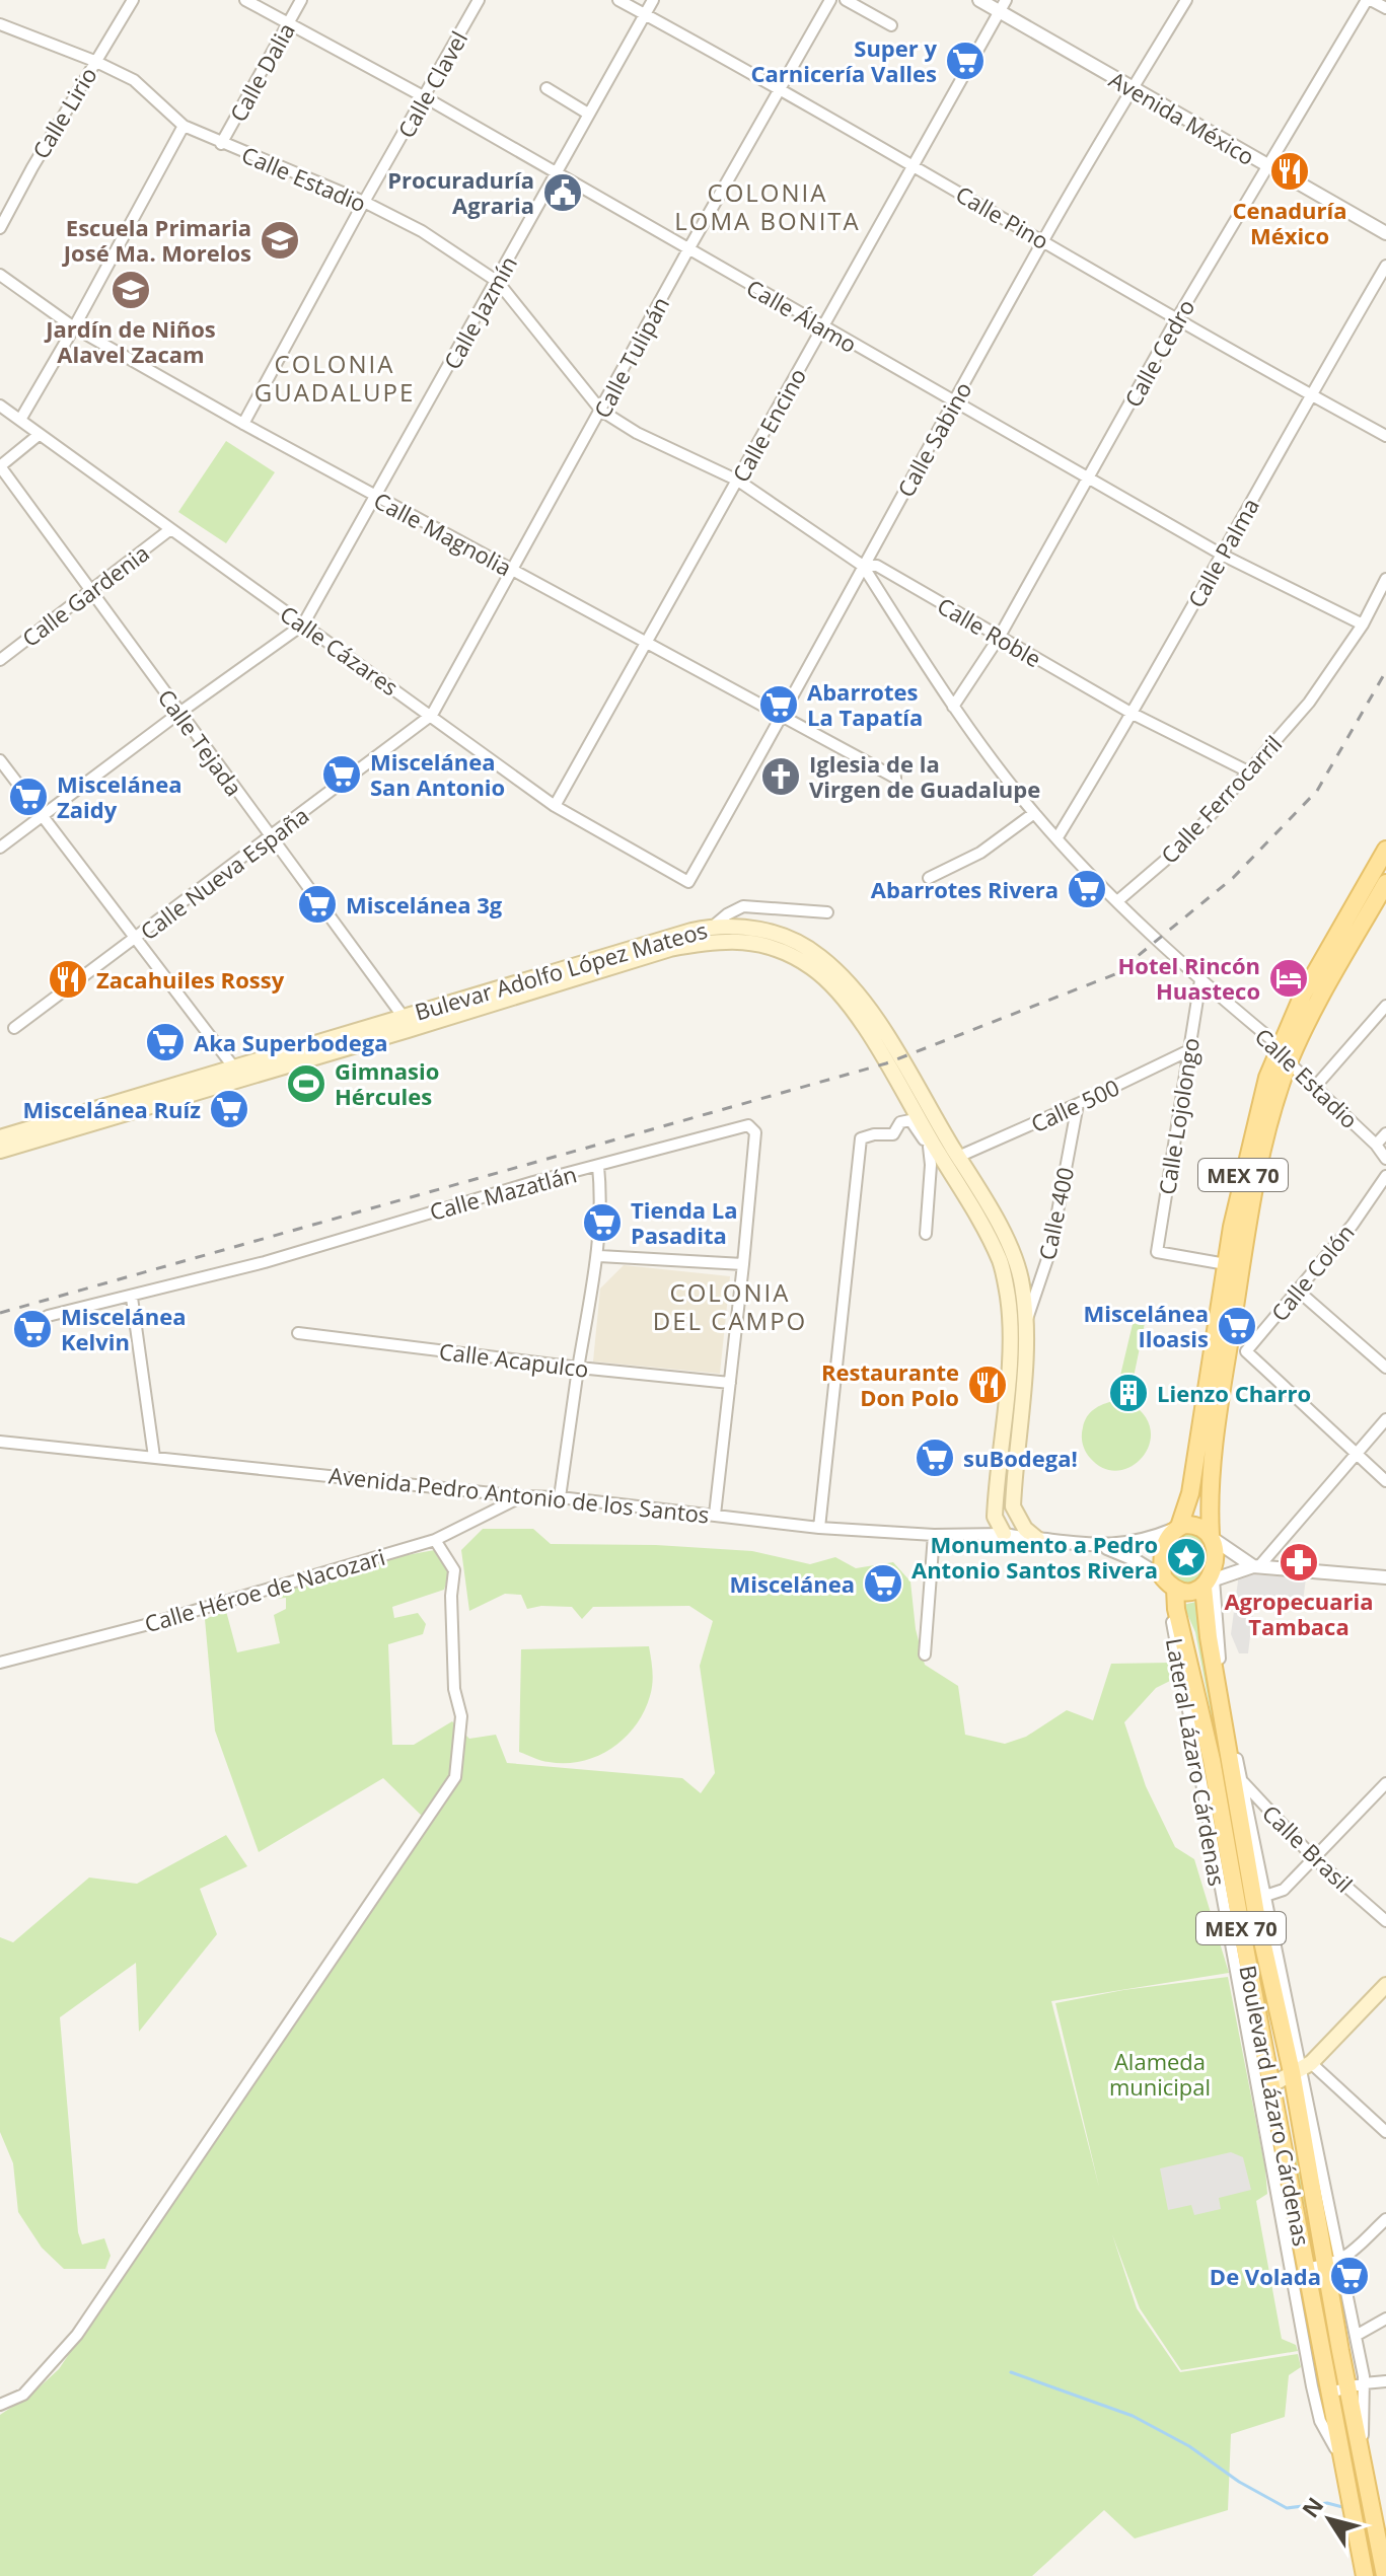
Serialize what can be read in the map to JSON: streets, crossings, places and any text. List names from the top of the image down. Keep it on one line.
{"streets":{"main road":["Bulevar Adolfo López Mateos","MEX 70","Boulevard Lázaro Cárdenas"],"street":["Calle Dalia","Calle Clavel","Calle Lirio","Avenida México","Calle Estadio","Calle Pino","Calle Jazmín","Calle Álamo","Calle Cedro","Calle Tulipán","Calle Encino","Calle Sabino","Calle Magnolia","Calle Palma","Calle Gardenia","Calle Roble","Calle Cázares","Calle Tejada","Calle Ferrocarril","Calle Nueva España","Calle 500","Calle Lojolongo","Calle Mazatlán","Calle 400","Calle Colón","Calle Acapulco","Avenida Pedro Antonio de los Santos","Calle Héroe de Nacozari","Lateral Lázaro Cárdenas","Calle Brasil"]},"crossings":[["Calle Dalia","Calle Estadio"],["Calle Dalia","Calle Álamo"],["Calle Clavel","Calle Estadio"],["Calle Clavel","Calle Álamo"],["Calle Clavel","Calle Magnolia"],["Calle Lirio","Calle Estadio"],["Avenida México","Calle Cedro"],["Avenida México","Calle Encino"],["Avenida México","Calle Sabino"],["Calle Estadio","Calle Jazmín"],["Calle Estadio","Calle Tulipán"],["Calle Estadio","Calle Encino"],["Calle Estadio","Calle Roble"],["Calle Estadio","Calle Ferrocarril"],["Calle Estadio","Calle Lojolongo"],["Calle Estadio","MEX 70"],["Calle Pino","Calle Jazmín"],["Calle Pino","Calle Cedro"],["Calle Pino","Calle Tulipán"],["Calle Pino","Calle Encino"],["Calle Pino","Calle Sabino"],["Calle Pino","Calle Palma"],["Calle Jazmín","Calle Álamo"],["Calle Jazmín","Calle Magnolia"],["Calle Jazmín","Calle Cázares"],["Calle Álamo","Calle Cedro"],["Calle Álamo","Calle Tulipán"],["Calle Álamo","Calle Encino"],["Calle Álamo","Calle Sabino"],["Calle Álamo","Calle Palma"],["Calle Álamo","Calle Ferrocarril"],["Calle Cedro","Calle Roble"],["Calle Tulipán","Calle Magnolia"],["Calle Tulipán","Calle Cázares"],["Calle Tulipán","Calle Nueva España"],["Calle Encino","Calle Magnolia"],["Calle Encino","Calle Roble"],["Calle Encino","Calle Cázares"],["Calle Sabino","Calle Magnolia"],["Calle Sabino","Calle Roble"],["Calle Sabino","Calle Cázares"],["Calle Palma","Calle Roble"],["Calle Gardenia","Calle Cázares"],["Calle Gardenia","Calle Tejada"],["Calle Roble","Calle Ferrocarril"],["Calle Cázares","Calle Nueva España"],["Calle Tejada","Calle Nueva España"],["Calle Tejada","Bulevar Adolfo López Mateos"],["Bulevar Adolfo López Mateos","Calle 500"],["Bulevar Adolfo López Mateos","Calle 400"],["Bulevar Adolfo López Mateos","Avenida Pedro Antonio de los Santos"],["Calle 500","Calle Lojolongo"],["Calle 500","Calle 400"],["Calle Lojolongo","MEX 70"],["MEX 70","Lateral Lázaro Cárdenas"],["MEX 70","Boulevard Lázaro Cárdenas"],["Calle Mazatlán","Calle Acapulco"],["Calle Mazatlán","Avenida Pedro Antonio de los Santos"],["Avenida Pedro Antonio de los Santos","Calle Héroe de Nacozari"],["Lateral Lázaro Cárdenas","Calle Brasil"],["Lateral Lázaro Cárdenas","Boulevard Lázaro Cárdenas"],["Calle Brasil","Boulevard Lázaro Cárdenas"]],"districts":["COLONIA LOMA BONITA","COLONIA GUADALUPE","COLONIA DEL CAMPO"],"parks":["Alameda municipal"],"places":{"supermarket":["Super y Carnicería Valles","Abarrotes La Tapatía","Miscelánea San Antonio","Miscelánea Zaidy","Abarrotes Rivera","Miscelánea 3g","Aka Superbodega","Miscelánea Ruíz","Tienda La Pasadita","Miscelánea Iloasis","Miscelánea Kelvin","suBodega!","Miscelánea","De Volada"],"restaurant":["Cenaduría México","Zacahuiles Rossy","Restaurante Don Polo"],"public building":["Procuraduría Agraria"],"school or university":["Escuela Primaria José Ma. Morelos","Jardín de Niños Alavel Zacam"],"church":["Iglesia de la Virgen de Guadalupe"],"hotel":["Hotel Rincón Huasteco"],"sports":["Gimnasio Hércules"],"building":["Lienzo Charro"],"place":["Monumento a Pedro Antonio Santos Rivera"],"pharmacy":["Agropecuaria Tambaca"]},"north":"top left"}
